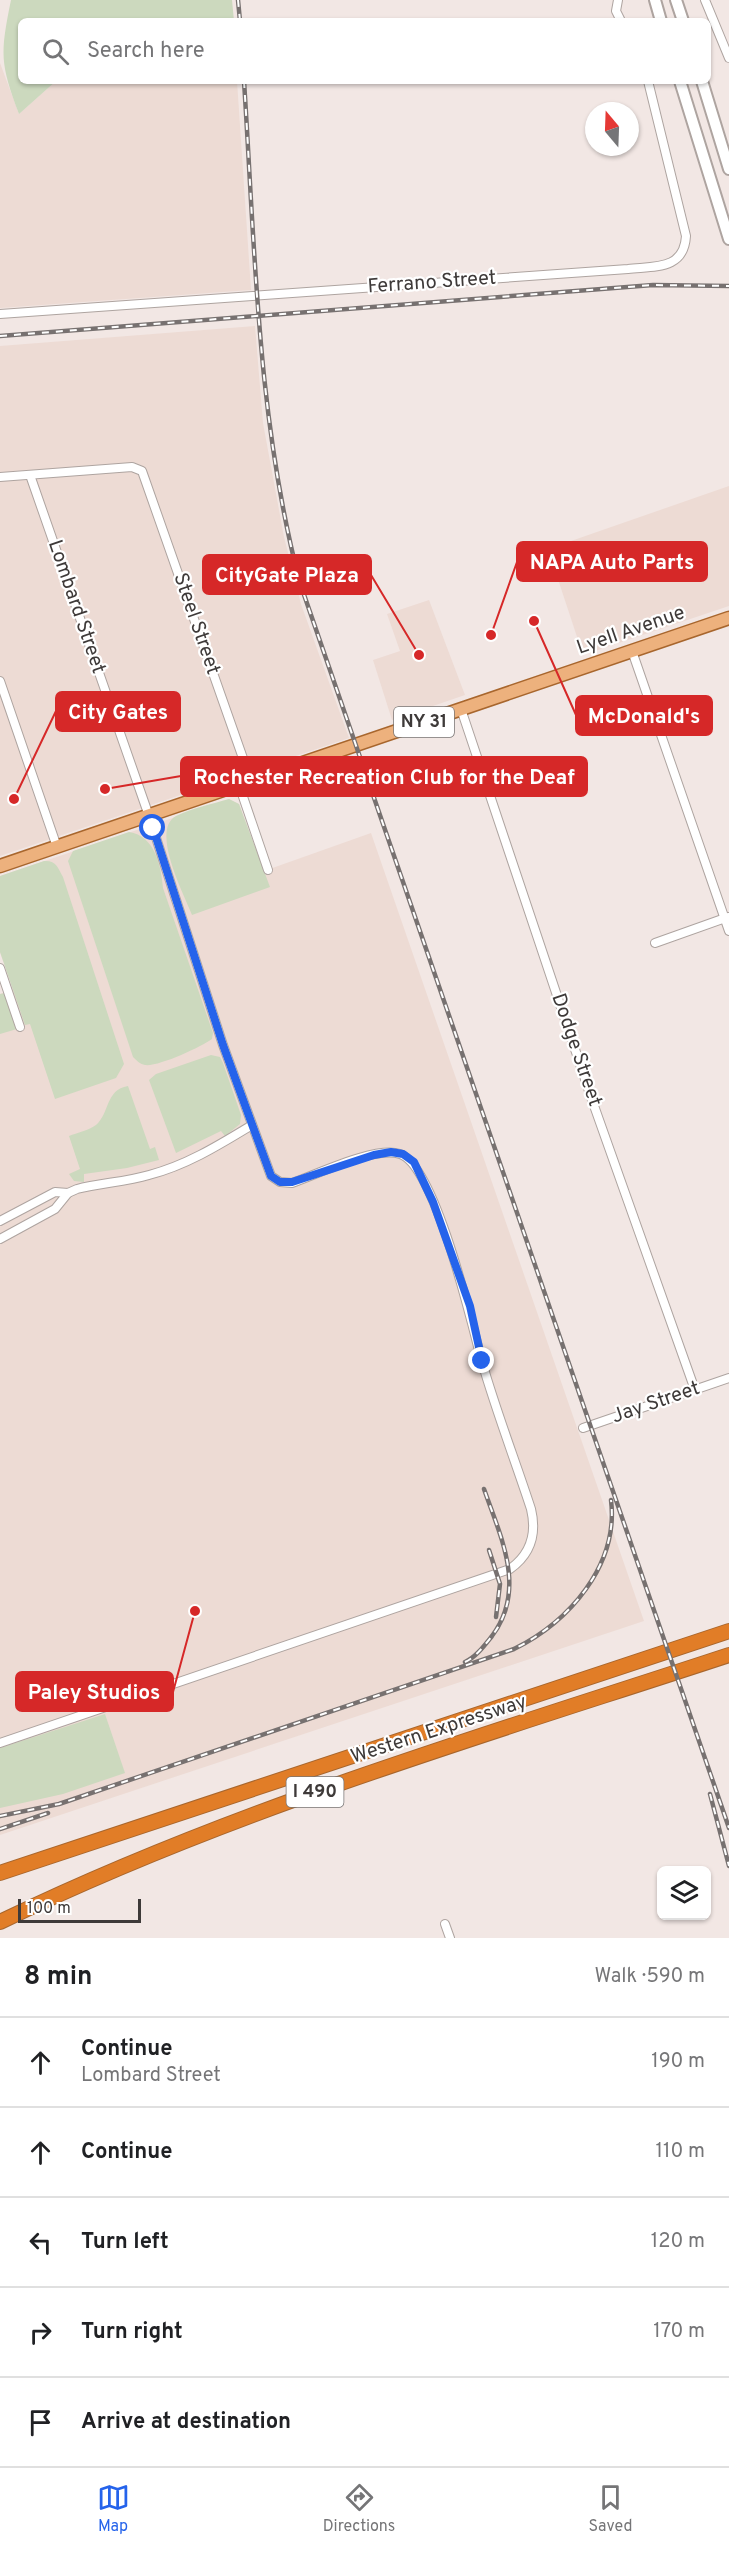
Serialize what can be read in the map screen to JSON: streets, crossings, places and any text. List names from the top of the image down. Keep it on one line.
{"streets":{"highway":["Western Expressway","I 490"],"main road":["Lyell Avenue","NY 31"],"street":["Ferrano Street","Lombard Street","Steel Street","Dodge Street","Jay Street"]},"crossings":[["Lombard Street","Steel Street"],["Lombard Street","Lyell Avenue"],["Steel Street","Lyell Avenue"],["Lyell Avenue","Dodge Street"],["Dodge Street","Jay Street"]],"places":["McDonald's","NAPA Auto Parts","CityGate Plaza","Rochester Recreation Club for the Deaf","City Gates","Paley Studios"],"scale_bar":"100 m","north":"top","page":{"search":"Search here","scale":"100 m","heading":["8 min","Walk · 590 m"],"list":[["Continue","Lombard Street","190 m"],["Continue","110 m"],["Turn left","120 m"],["Turn right","170 m"],"Arrive at destination"],"nav":["Map","Directions","Saved"]}}
